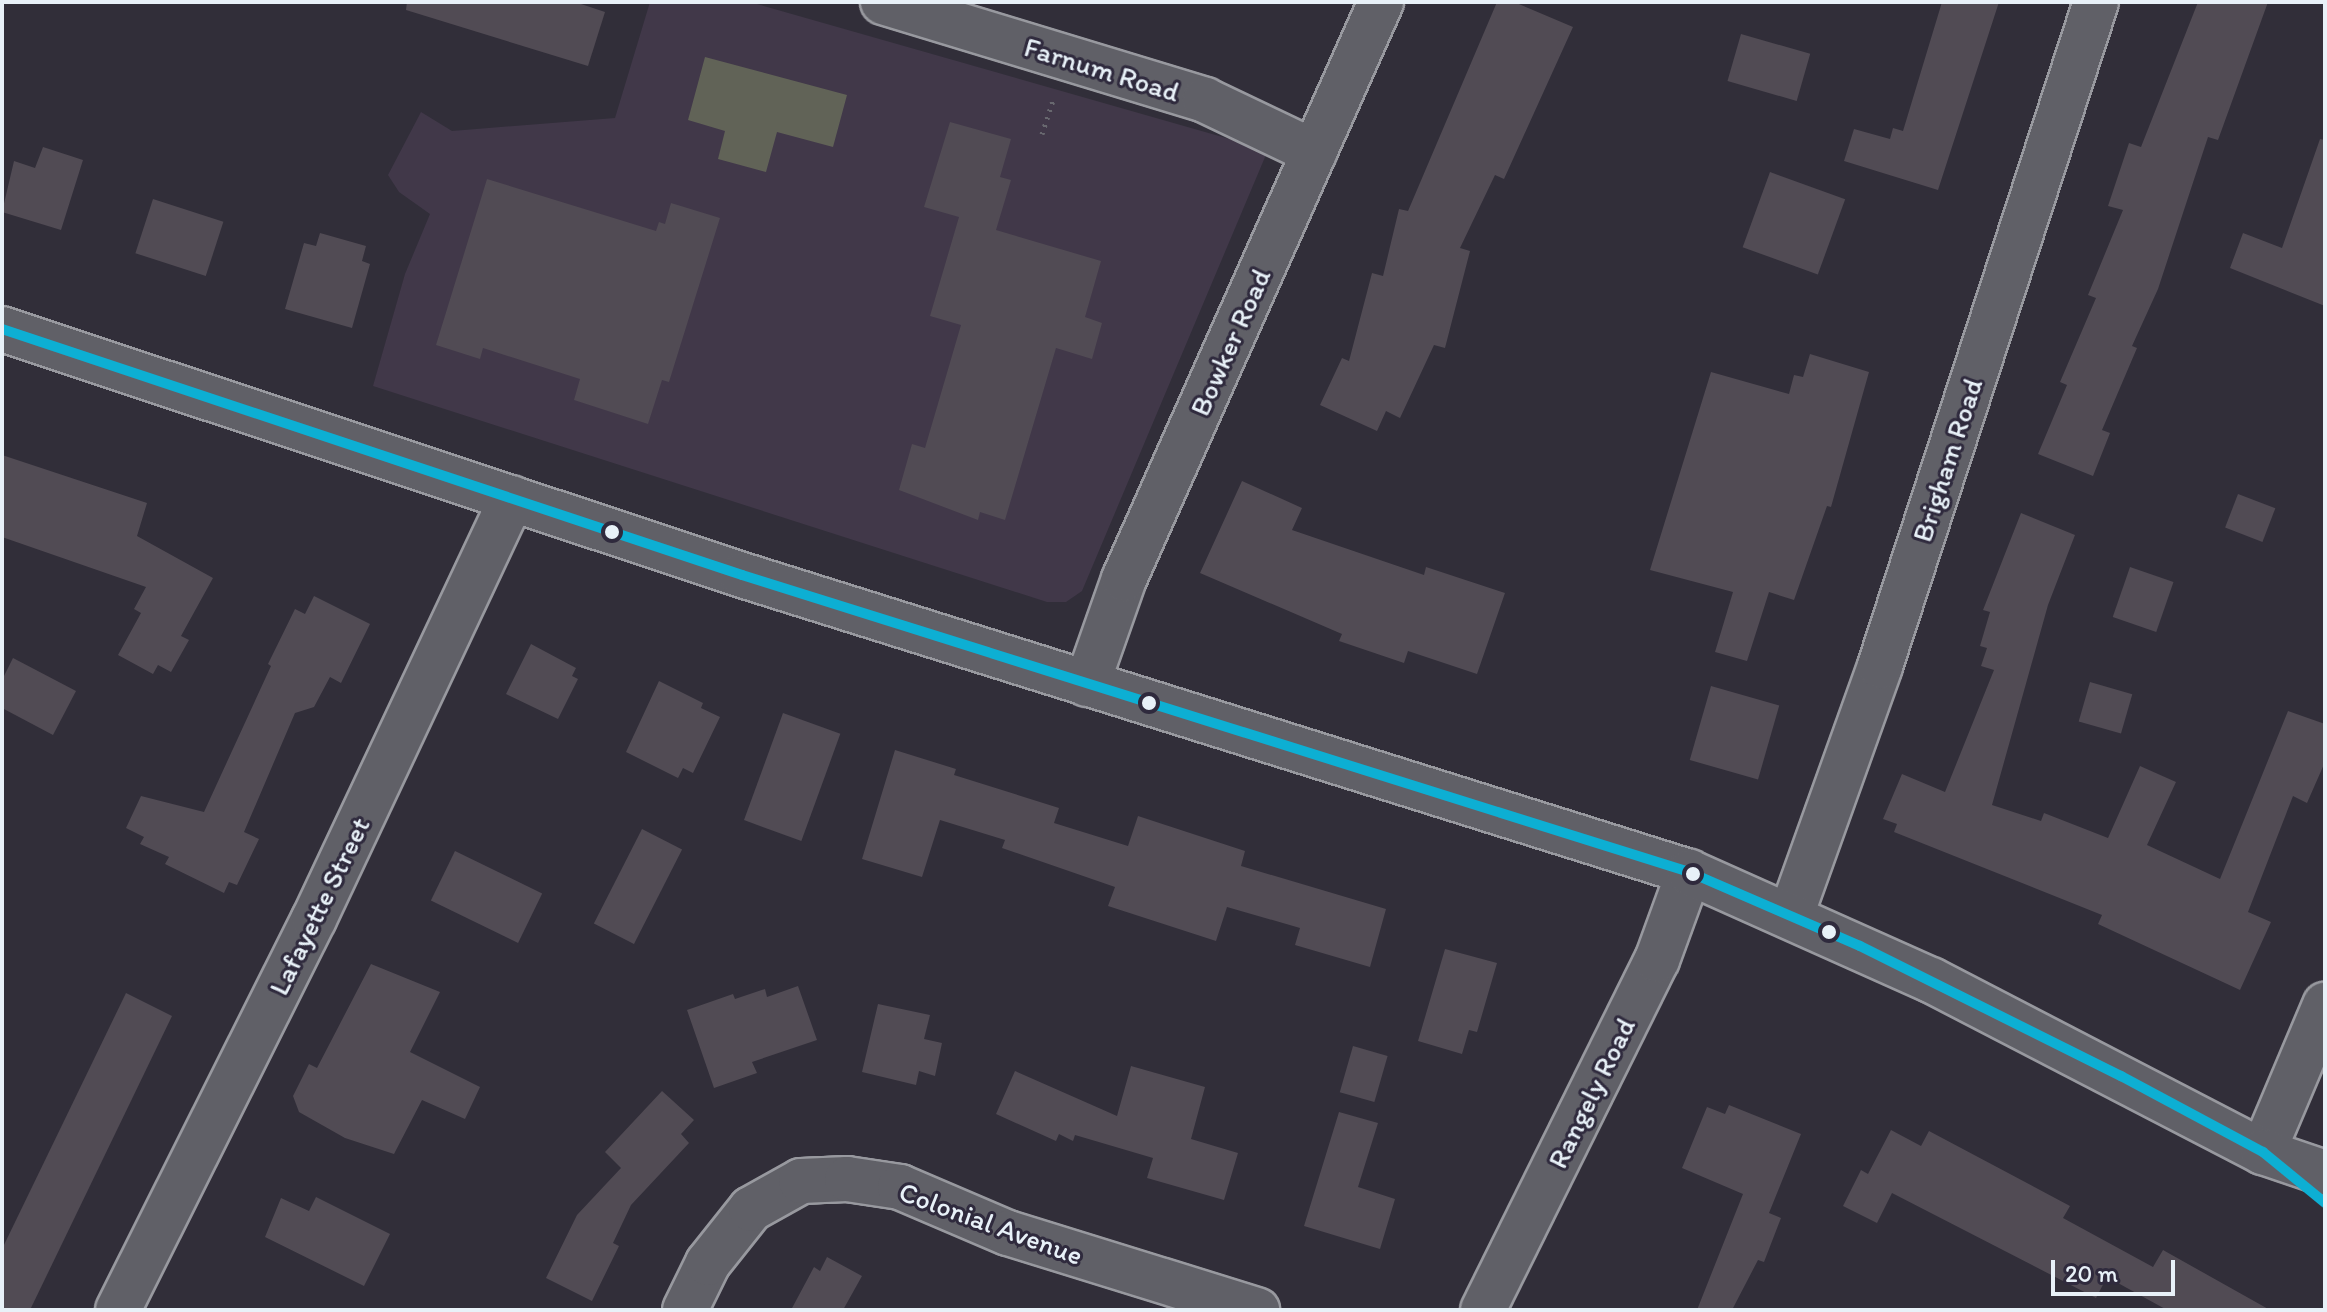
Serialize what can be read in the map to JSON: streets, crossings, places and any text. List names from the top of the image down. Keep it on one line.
{"streets":{"street":["Farnum Road","Bowker Road","Brigham Road","Lafayette Street","Rangely Road","Colonial Avenue"]},"crossings":[["Farnum Road","Bowker Road"]],"scale_bar":"20 m"}
